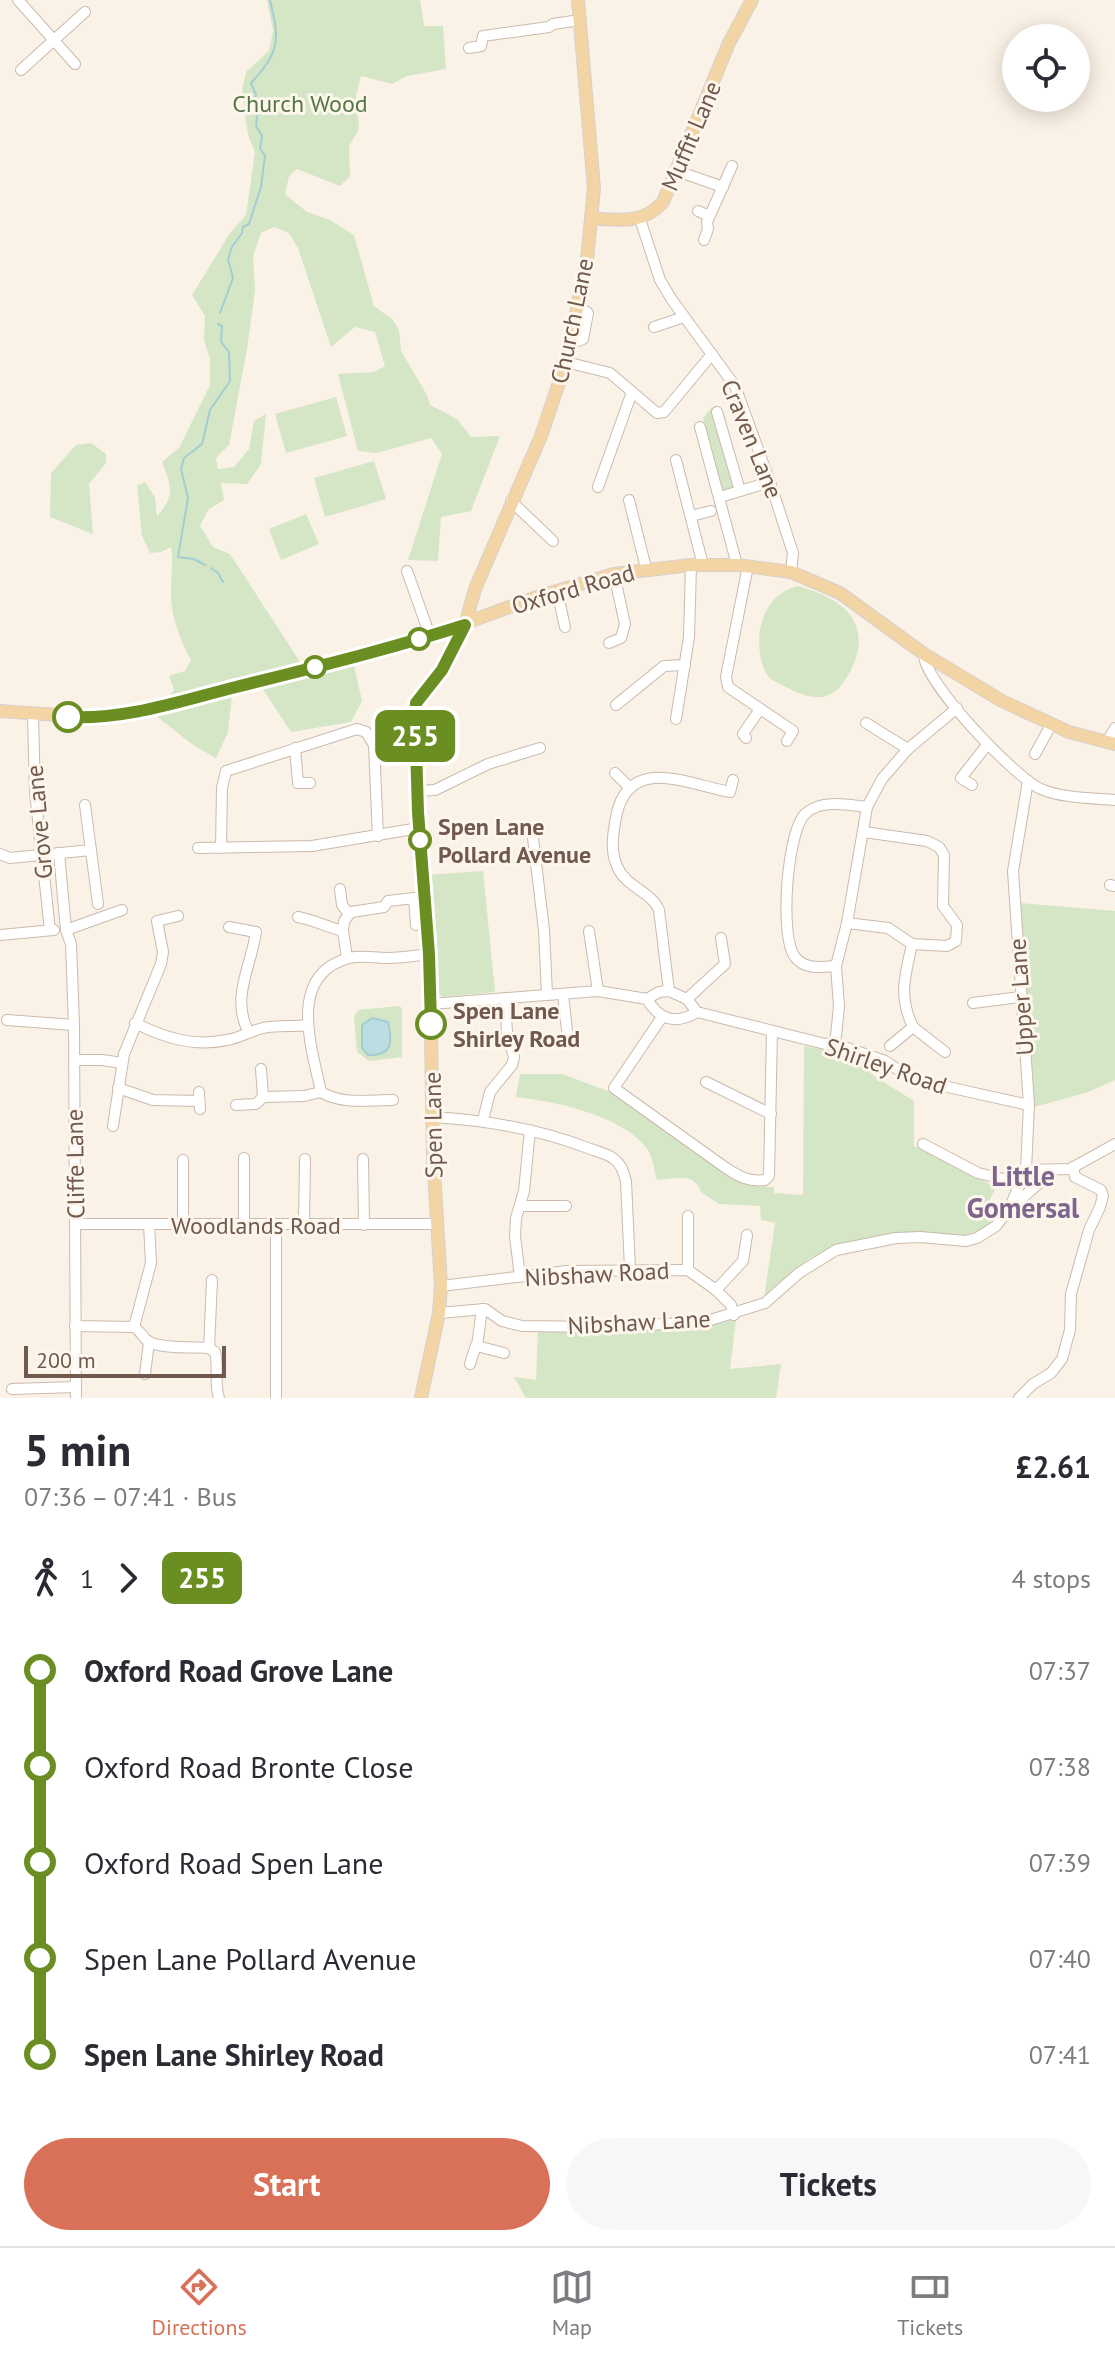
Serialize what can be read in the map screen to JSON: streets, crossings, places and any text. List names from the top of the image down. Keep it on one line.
{"streets":{"main road":["Muffit Lane","Church Lane","Oxford Road","Spen Lane"],"street":["Craven Lane","Grove Lane","Upper Lane","Shirley Road","Cliffe Lane","Woodlands Road","Nibshaw Road","Nibshaw Lane"]},"crossings":[["Muffit Lane","Craven Lane"],["Church Lane","Oxford Road"],["Church Lane","Spen Lane"],["Craven Lane","Oxford Road"],["Oxford Road","Grove Lane"],["Oxford Road","Spen Lane"],["Upper Lane","Shirley Road"],["Upper Lane","Nibshaw Lane"],["Spen Lane","Woodlands Road"],["Spen Lane","Nibshaw Road"],["Spen Lane","Nibshaw Lane"],["Cliffe Lane","Woodlands Road"],["Nibshaw Road","Nibshaw Lane"]],"districts":["Little Gomersal"],"parks":["Church Wood"],"places":["Spen Lane Pollard Avenue","Spen Lane Shirley Road"],"lines":["bus line 255"],"scale_bar":"200 m","page":{"on_map":"255","scale":"200 m","heading":["5 min","07:36 – 07:41 · Bus","£2.61"],"legs":["1","255","4 stops"],"list":[{"name":"Oxford Road Grove Lane","value":"07:37"},{"name":"Oxford Road Bronte Close","value":"07:38"},{"name":"Oxford Road Spen Lane","value":"07:39"},{"name":"Spen Lane Pollard Avenue","value":"07:40"},{"name":"Spen Lane Shirley Road","value":"07:41"}],"buttons":["Start","Tickets"],"tabs":["Directions","Map","Tickets"]}}
